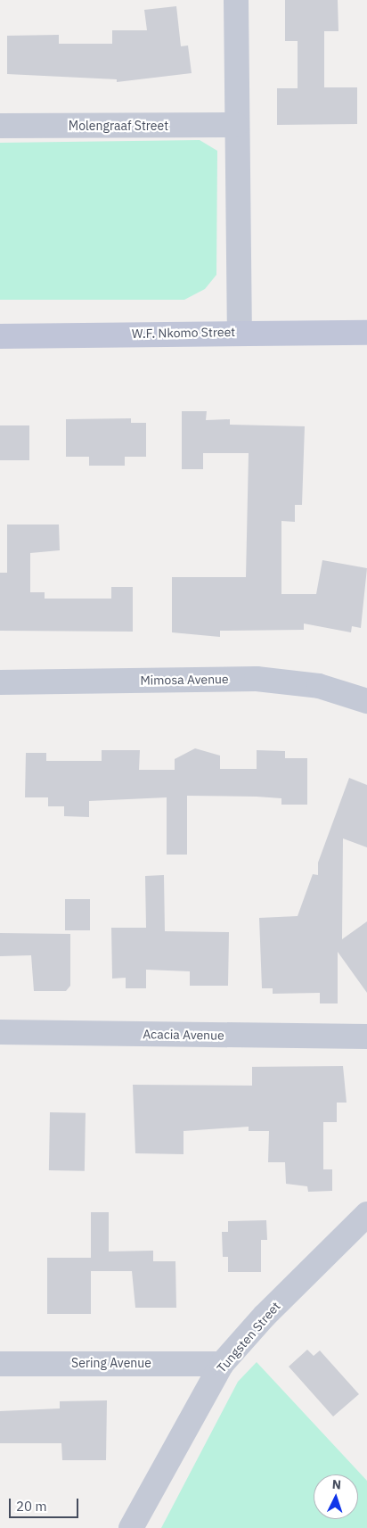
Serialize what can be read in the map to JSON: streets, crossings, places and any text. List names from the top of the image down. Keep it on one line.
{"streets":{"main road":["W.F. Nkomo Street"],"street":["Molengraaf Street","Mimosa Avenue","Acacia Avenue","Tungsten Street","Sering Avenue"]},"crossings":[["Tungsten Street","Sering Avenue"]],"scale_bar":"20 m","north":"top"}
